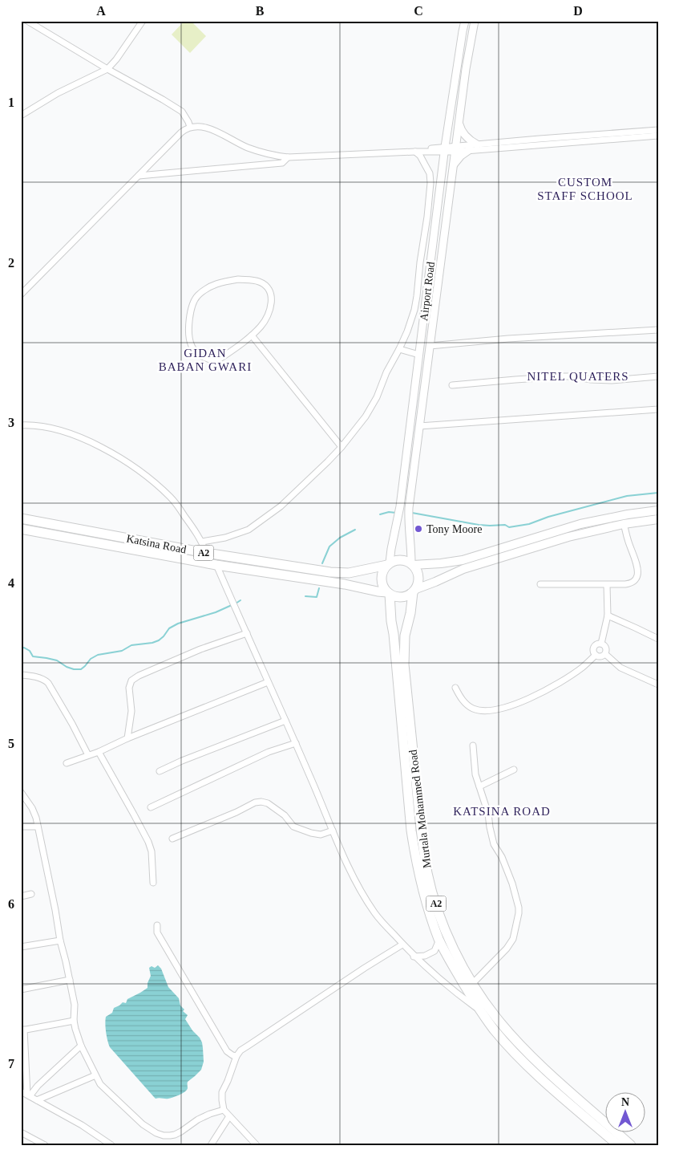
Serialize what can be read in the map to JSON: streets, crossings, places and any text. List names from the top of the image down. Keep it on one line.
{"streets":{"highway":["Katsina Road","A2","Murtala Mohammed Road"],"street":["Airport Road"]},"crossings":[["Airport Road","Katsina Road"],["Airport Road","A2"],["Airport Road","Murtala Mohammed Road"],["Katsina Road","A2"],["Katsina Road","Murtala Mohammed Road"],["A2","Murtala Mohammed Road"]],"districts":["CUSTOM STAFF SCHOOL","GIDAN BABAN GWARI","NITEL QUATERS","KATSINA ROAD"],"places":["Tony Moore"],"north":"top","grid":{"columns":["A","B","C","D"],"rows":["1","2","3","4","5","6","7"]}}
